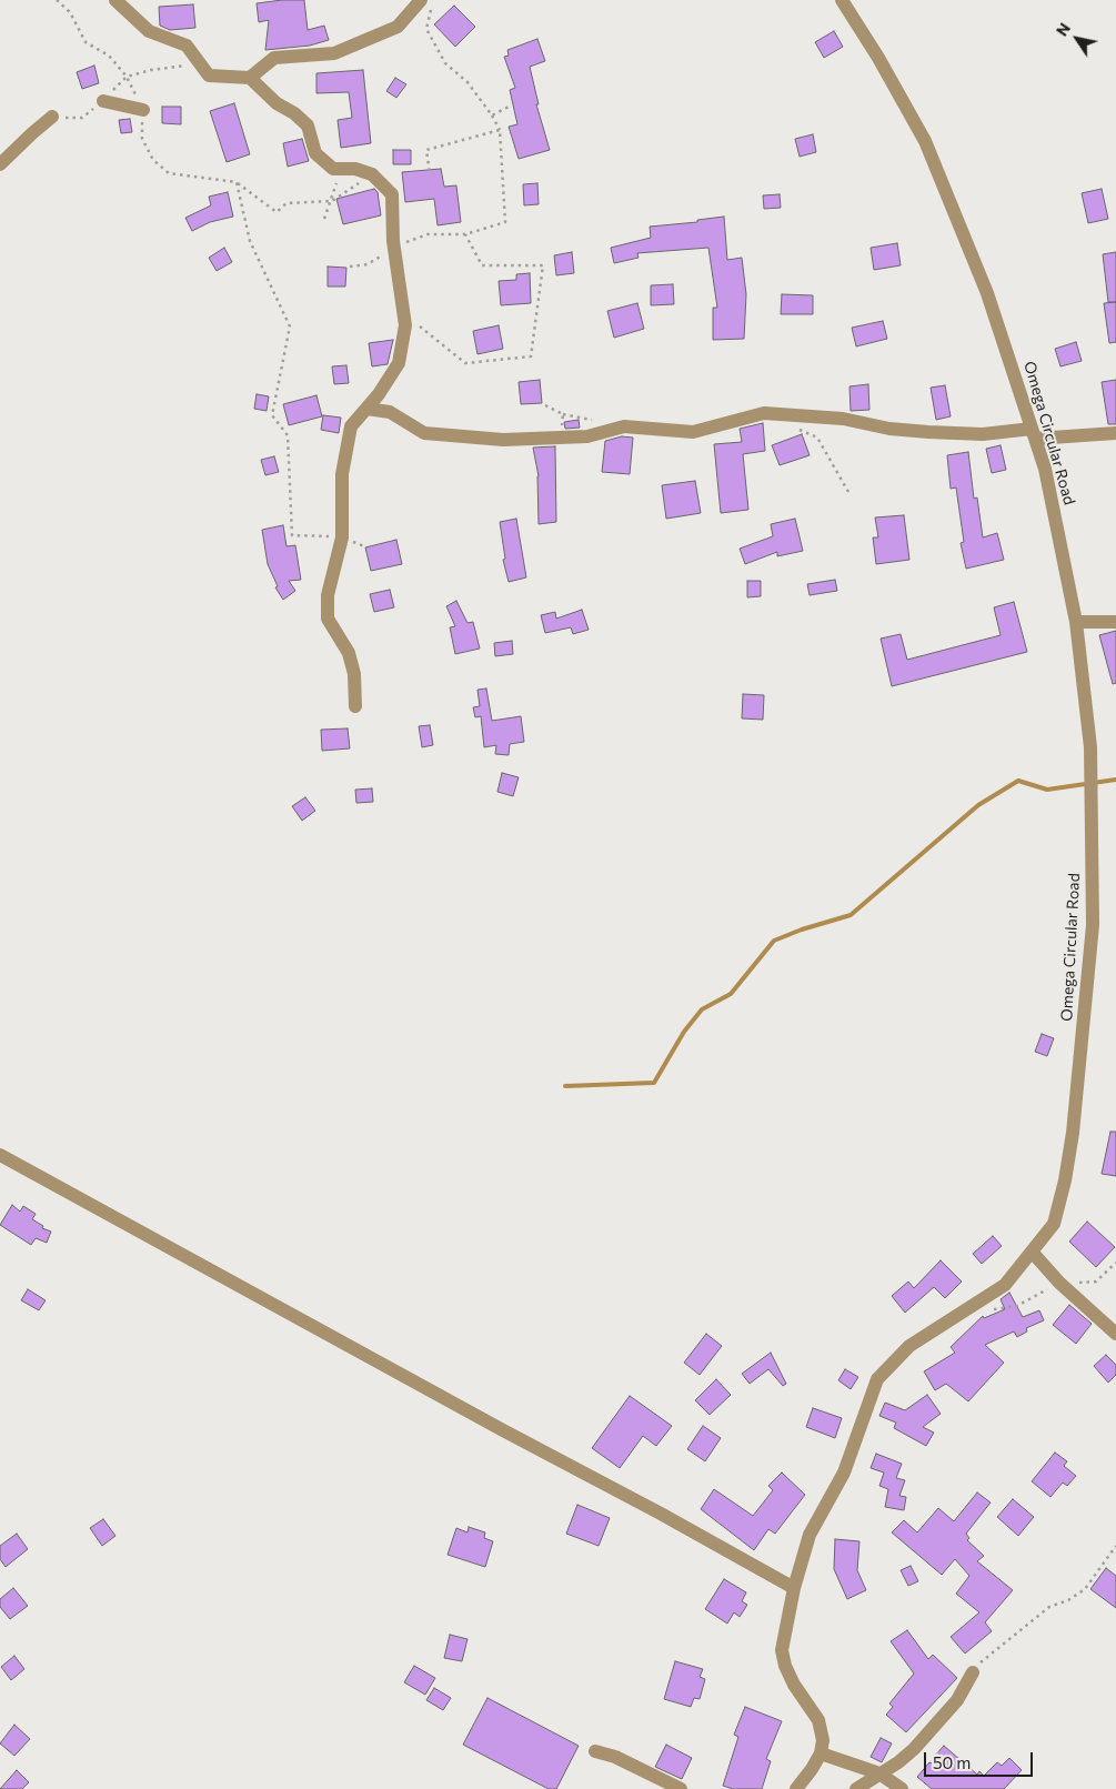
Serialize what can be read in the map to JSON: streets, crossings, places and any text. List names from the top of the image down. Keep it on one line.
{"streets":{"street":["Omega Circular Road"]},"scale_bar":"50 m","north":"top left"}
